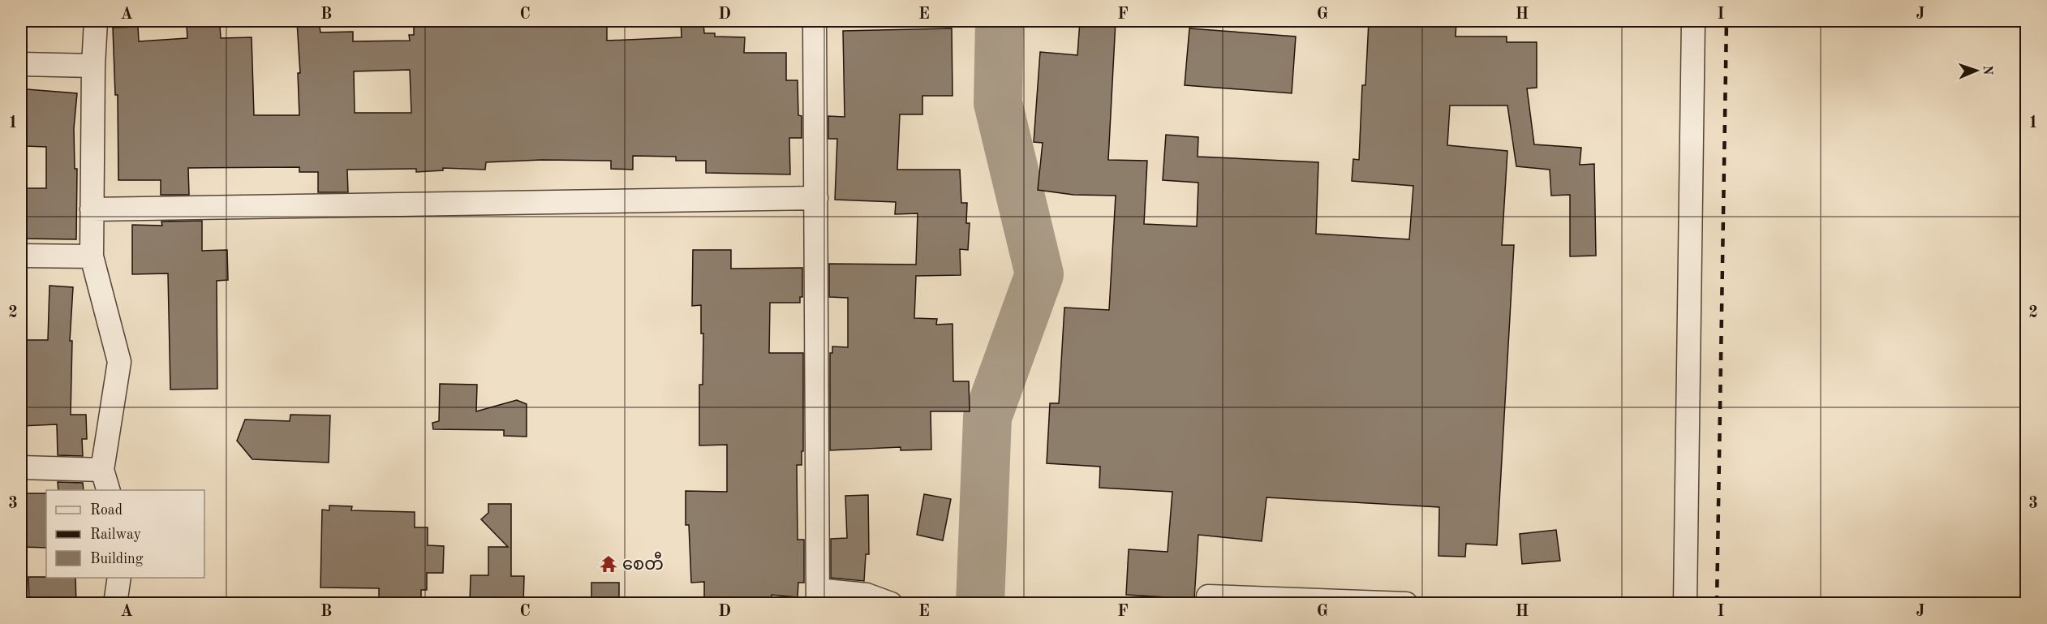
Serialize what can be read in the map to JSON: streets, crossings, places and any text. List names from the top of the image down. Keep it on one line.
{"places":{"temple":["စေတီ"]},"legend":["Road","Railway","Building"],"north":"right","grid":{"columns":["A","B","C","D","E","F","G","H","I","J"],"rows":["1","2","3"]}}
